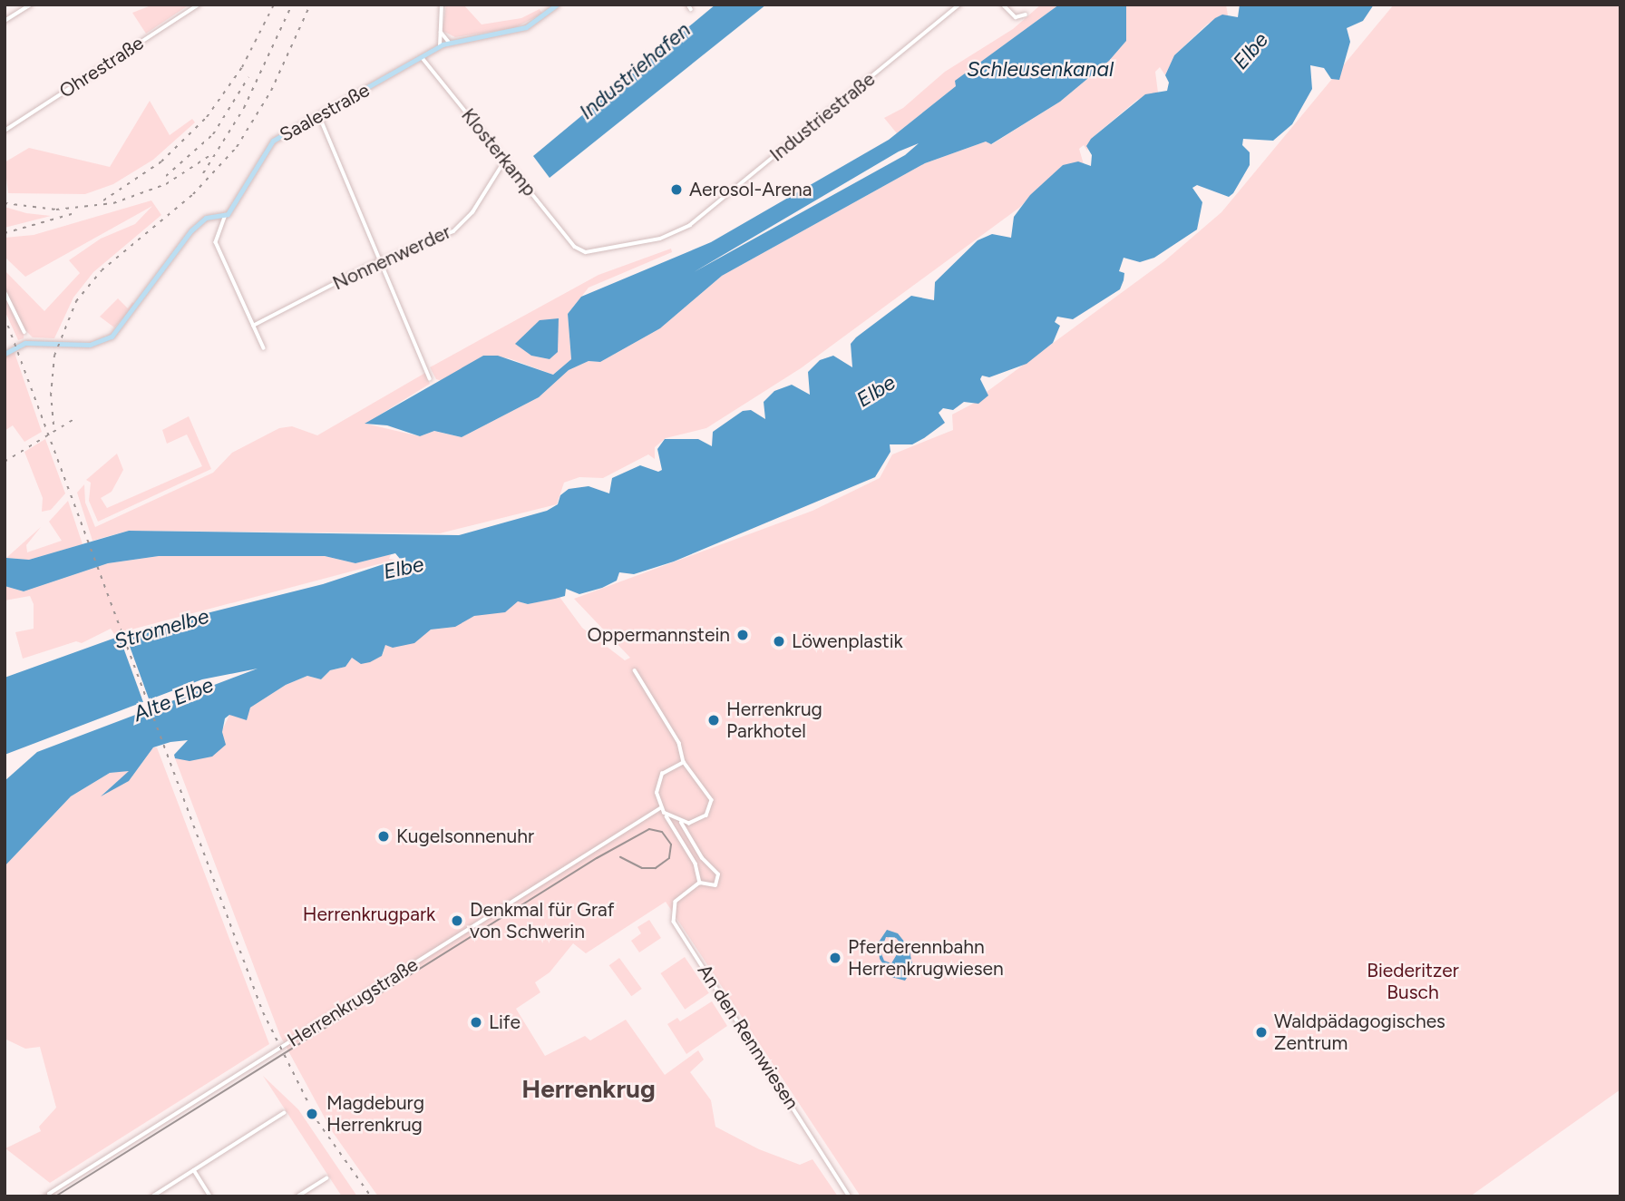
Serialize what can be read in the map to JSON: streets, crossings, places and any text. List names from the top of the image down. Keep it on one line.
{"streets":{"main road":["Saalestraße"],"street":["Ohrestraße","Industriestraße","Klosterkamp","Nonnenwerder","Herrenkrugstraße","An den Rennwiesen"]},"crossings":[["Saalestraße","Klosterkamp"],["Industriestraße","Klosterkamp"],["Klosterkamp","Nonnenwerder"],["Herrenkrugstraße","An den Rennwiesen"]],"districts":["Herrenkrug"],"water":["Elbe","Schleusenkanal","Industriehafen","Stromelbe","Alte Elbe"],"parks":["Herrenkrugpark","Biederitzer Busch"],"places":["Aerosol-Arena","Oppermannstein","Löwenplastik","Herrenkrug Parkhotel","Kugelsonnenuhr","Denkmal für Graf von Schwerin","Pferderennbahn Herrenkrugwiesen","Life","Waldpädagogisches Zentrum","Magdeburg Herrenkrug"]}
